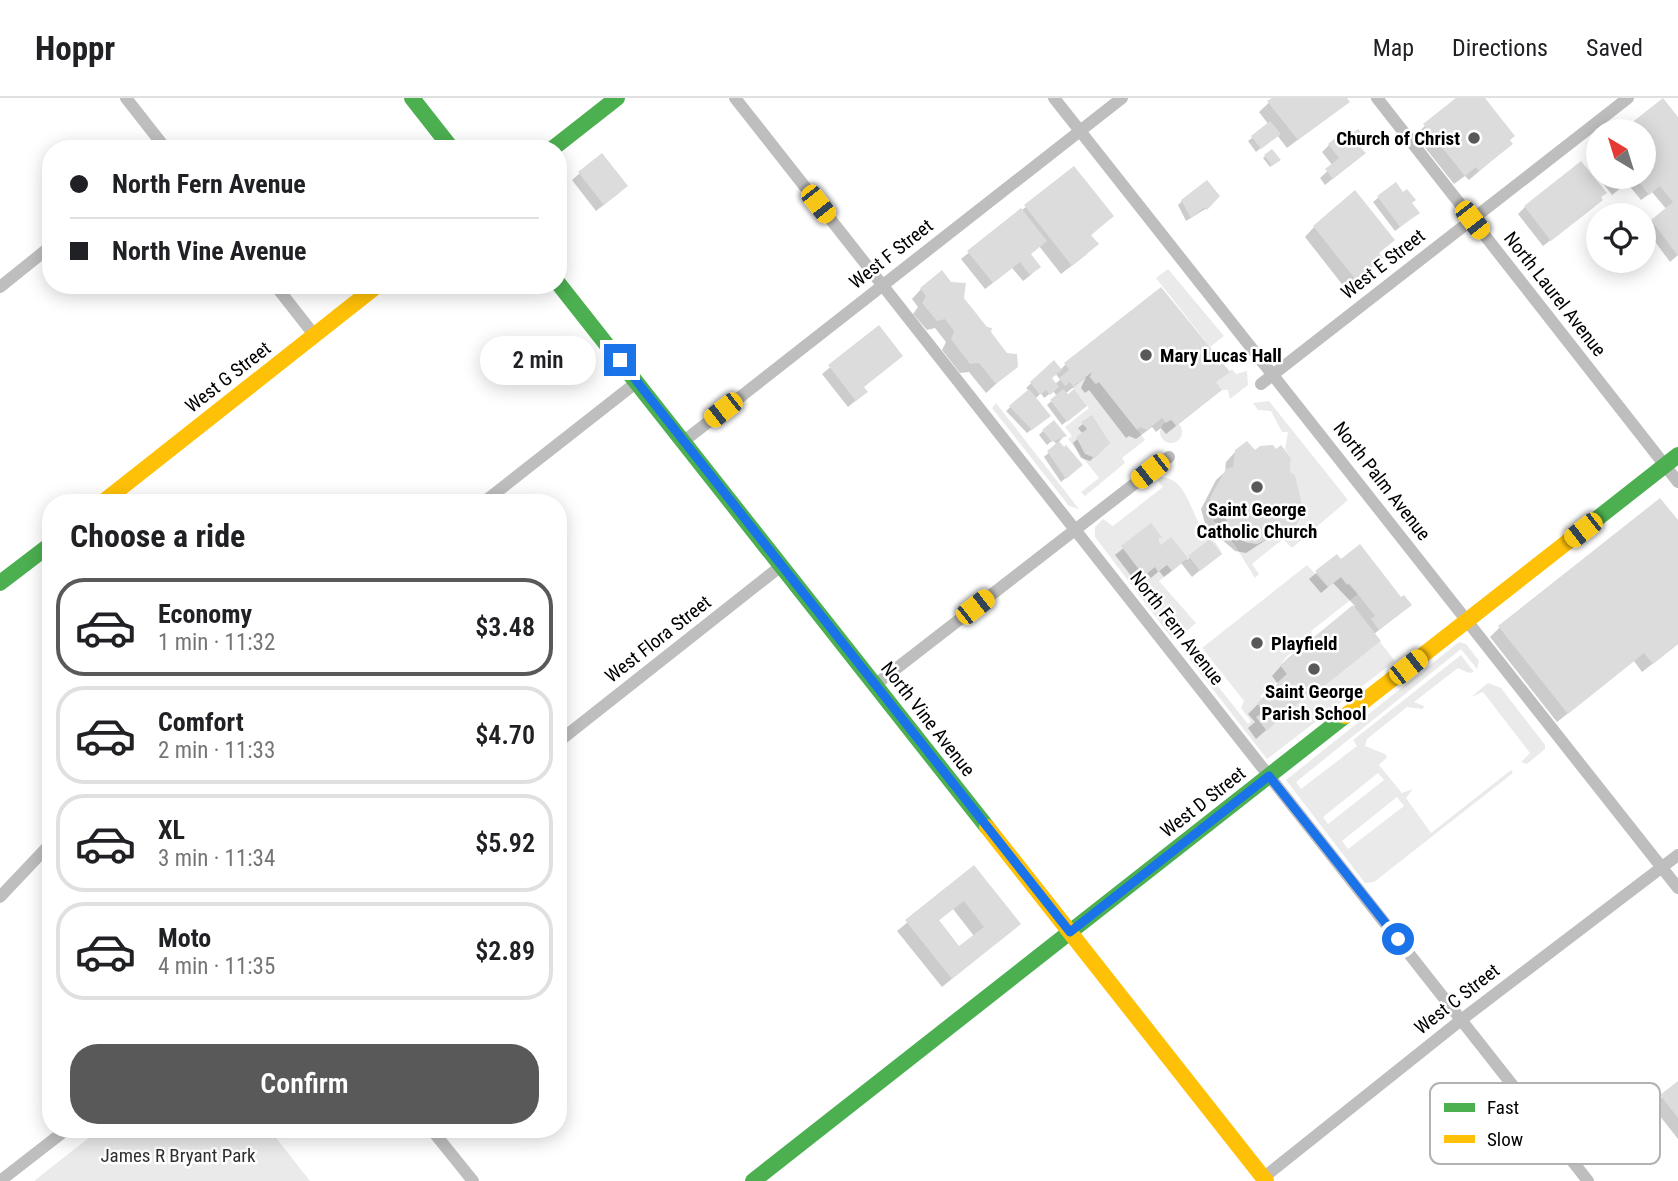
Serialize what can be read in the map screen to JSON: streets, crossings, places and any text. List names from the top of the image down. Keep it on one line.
{"streets":{"street":["West F Street","West E Street","North Laurel Avenue","West G Street","North Palm Avenue","North Fern Avenue","West Flora Street","North Vine Avenue","West D Street","West C Street"]},"crossings":[["West F Street","North Palm Avenue"],["West F Street","North Fern Avenue"],["West F Street","North Vine Avenue"],["West E Street","North Laurel Avenue"],["West E Street","North Palm Avenue"],["North Laurel Avenue","West D Street"],["North Palm Avenue","West D Street"],["North Palm Avenue","West C Street"],["North Fern Avenue","West D Street"],["North Fern Avenue","West C Street"],["West Flora Street","North Vine Avenue"],["North Vine Avenue","West D Street"],["North Vine Avenue","West C Street"]],"parks":["James R Bryant Park"],"places":["Church of Christ","Mary Lucas Hall","Saint George Catholic Church","Playfield","Saint George Parish School"],"legend":["Fast","Slow"],"north":"top left","page":{"header":"Hoppr","nav":["Map","Directions","Saved"],"banner":["North Fern Avenue","North Vine Avenue"],"bubble":"2 min","heading":"Choose a ride","list":[{"name":"Economy","note":"1 min · 11:32","value":"$3.48"},{"name":"Comfort","note":"2 min · 11:33","value":"$4.70"},{"name":"XL","note":"3 min · 11:34","value":"$5.92"},{"name":"Moto","note":"4 min · 11:35","value":"$2.89"}],"buttons":"Confirm"}}
